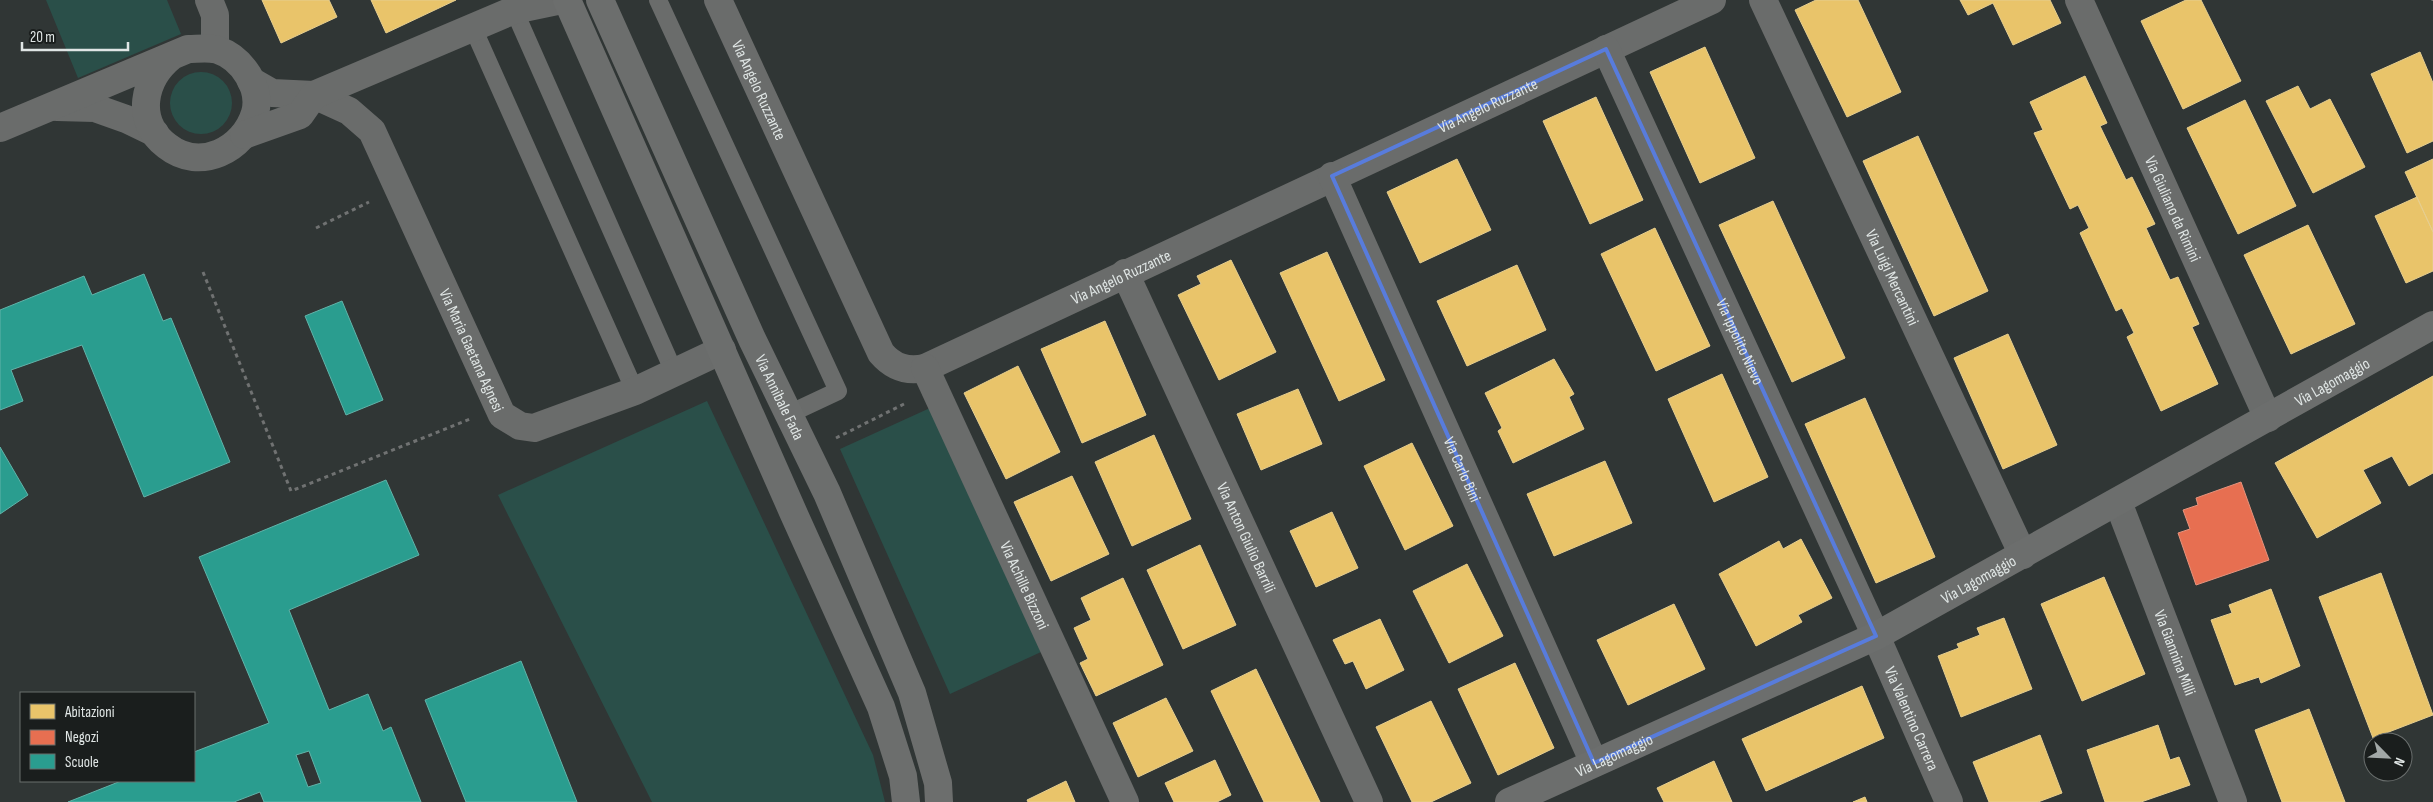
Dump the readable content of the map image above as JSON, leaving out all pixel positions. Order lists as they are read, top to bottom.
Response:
{
  "streets": {
    "main road": ["Via Lagomaggio", "Via Annibale Fada"],
    "street": [
      "Via Angelo Ruzzante",
      "Via Giuliano da Rimini",
      "Via Luigi Mercantini",
      "Via Ippolito Nievo",
      "Via Maria Gaetana Agnesi",
      "Via Carlo Bini",
      "Via Anton Giulio Barrili",
      "Via Achille Bizzoni",
      "Via Giannina Milli",
      "Via Valentino Carrera"
    ]
  },
  "crossings": [
    ["Via Angelo Ruzzante", "Via Ippolito Nievo"],
    ["Via Angelo Ruzzante", "Via Carlo Bini"],
    ["Via Angelo Ruzzante", "Via Anton Giulio Barrili"],
    ["Via Angelo Ruzzante", "Via Achille Bizzoni"],
    ["Via Giuliano da Rimini", "Via Lagomaggio"],
    ["Via Luigi Mercantini", "Via Lagomaggio"],
    ["Via Ippolito Nievo", "Via Lagomaggio"],
    ["Via Ippolito Nievo", "Via Valentino Carrera"],
    ["Via Maria Gaetana Agnesi", "Via Annibale Fada"],
    ["Via Lagomaggio", "Via Carlo Bini"],
    ["Via Lagomaggio", "Via Giannina Milli"],
    ["Via Lagomaggio", "Via Valentino Carrera"]
  ],
  "legend": ["Abitazioni", "Negozi", "Scuole"],
  "scale_bar": "20 m",
  "north": "bottom right"
}
